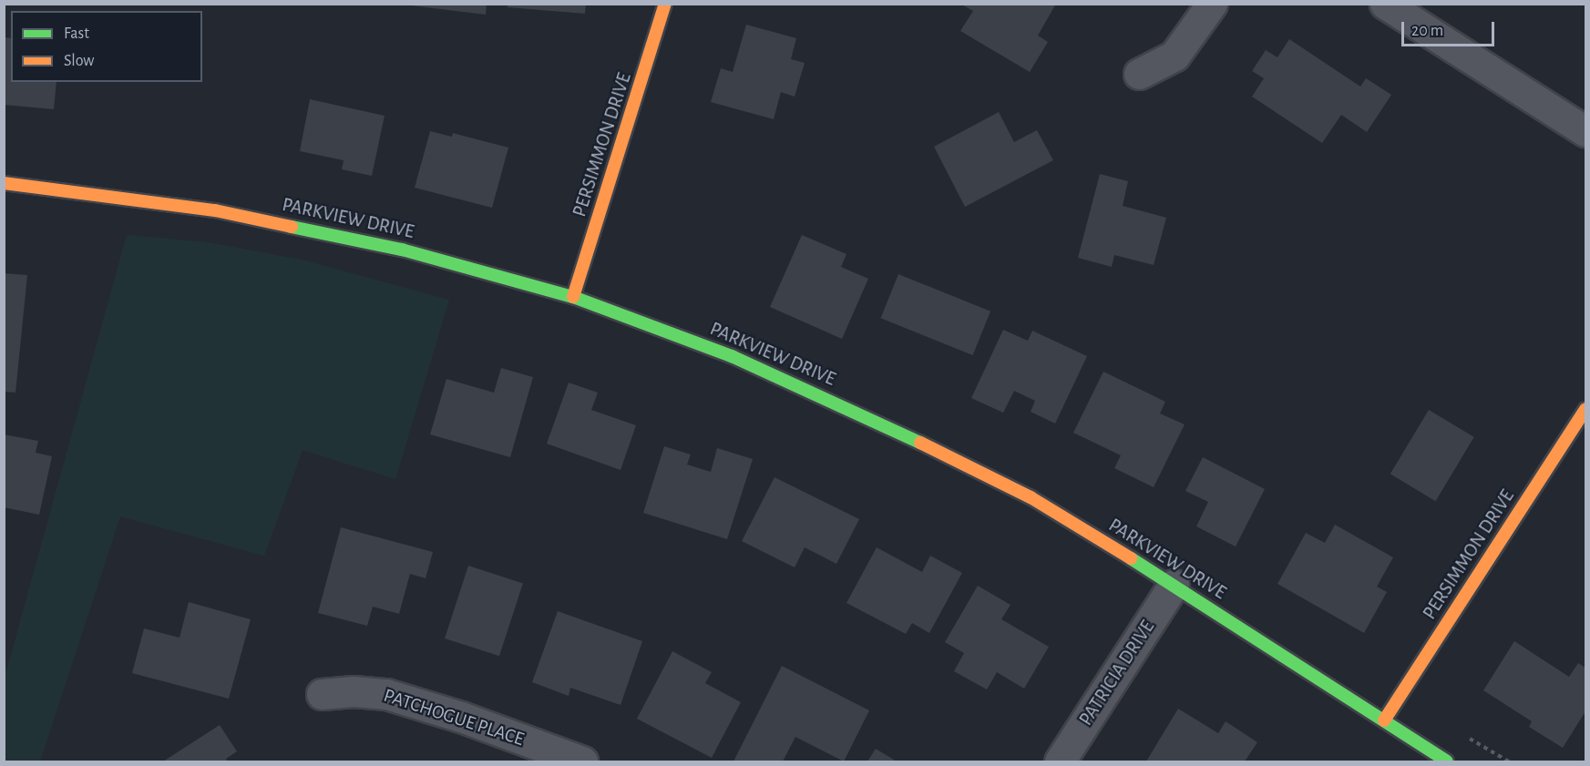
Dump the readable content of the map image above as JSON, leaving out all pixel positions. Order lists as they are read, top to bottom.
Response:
{
  "streets": {
    "street": [
      "PERSIMMON DRIVE",
      "PARKVIEW DRIVE",
      "PATRICIA DRIVE",
      "PATCHOGUE PLACE"
    ]
  },
  "crossings": [
    ["PERSIMMON DRIVE", "PARKVIEW DRIVE"],
    ["PARKVIEW DRIVE", "PATRICIA DRIVE"]
  ],
  "legend": ["Fast", "Slow"],
  "scale_bar": "20 m"
}
